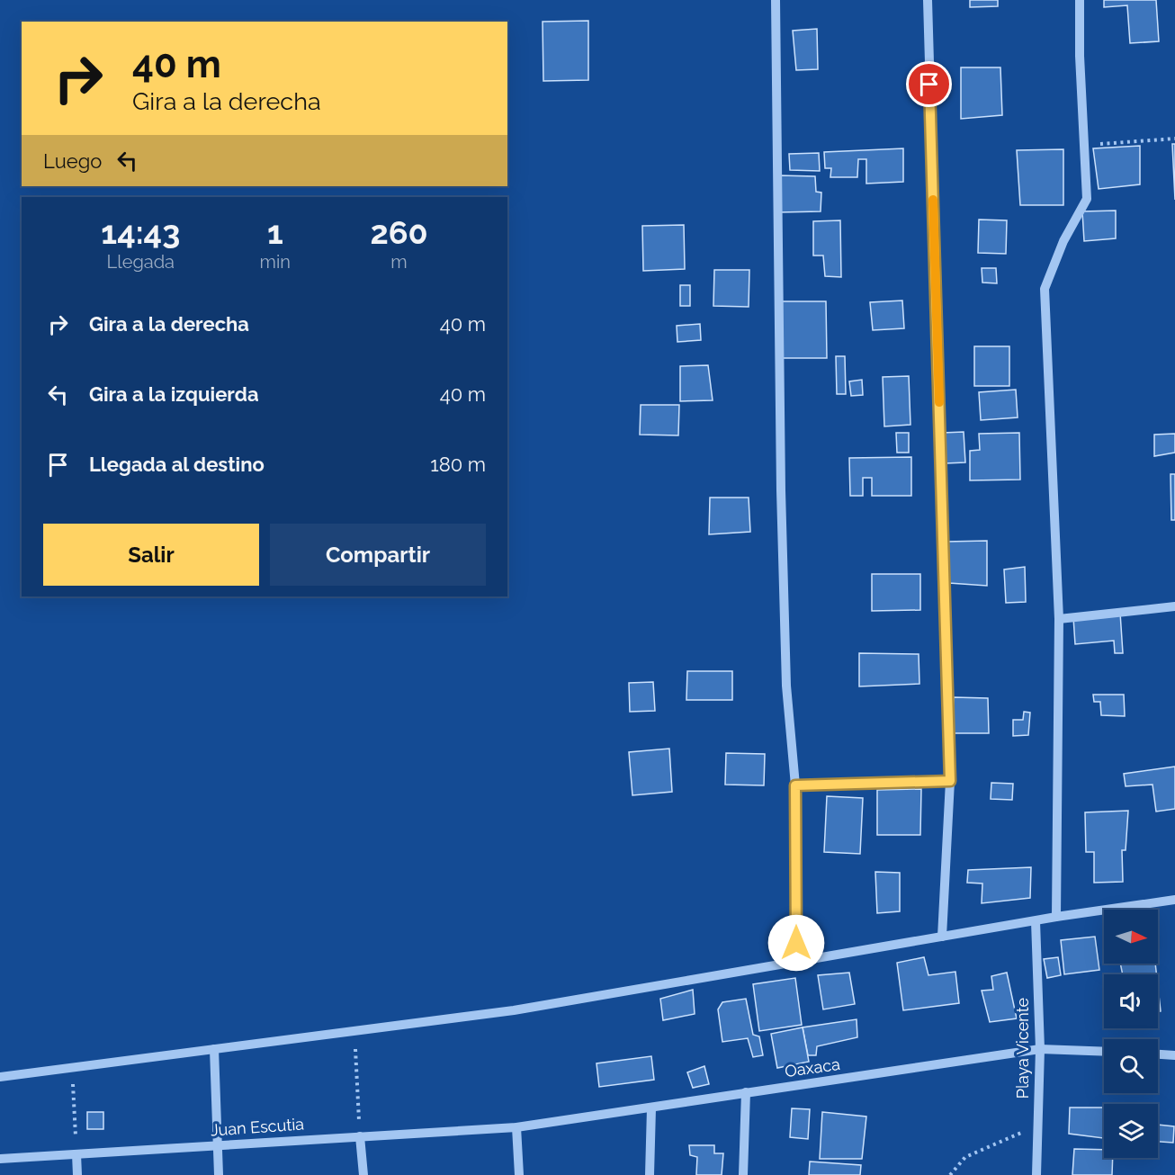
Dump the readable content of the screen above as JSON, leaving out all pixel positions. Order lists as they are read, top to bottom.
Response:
{
  "streets": {
    "street": ["Playa Vicente", "Oaxaca", "Juan Escutia"]
  },
  "crossings": [
    ["Playa Vicente", "Oaxaca"],
    ["Oaxaca", "Juan Escutia"]
  ],
  "north": "right",
  "page": {
    "turn": ["40 m", "Gira a la derecha"],
    "then": "Luego",
    "eta": [
      "14:43",
      "Llegada",
      "1",
      "min",
      "260",
      "m"
    ],
    "list": [
      {
        "name": "Gira a la derecha",
        "value": "40 m"
      },
      {
        "name": "Gira a la izquierda",
        "value": "40 m"
      },
      {
        "name": "Llegada al destino",
        "value": "180 m"
      }
    ],
    "buttons": ["Salir", "Compartir"]
  }
}
